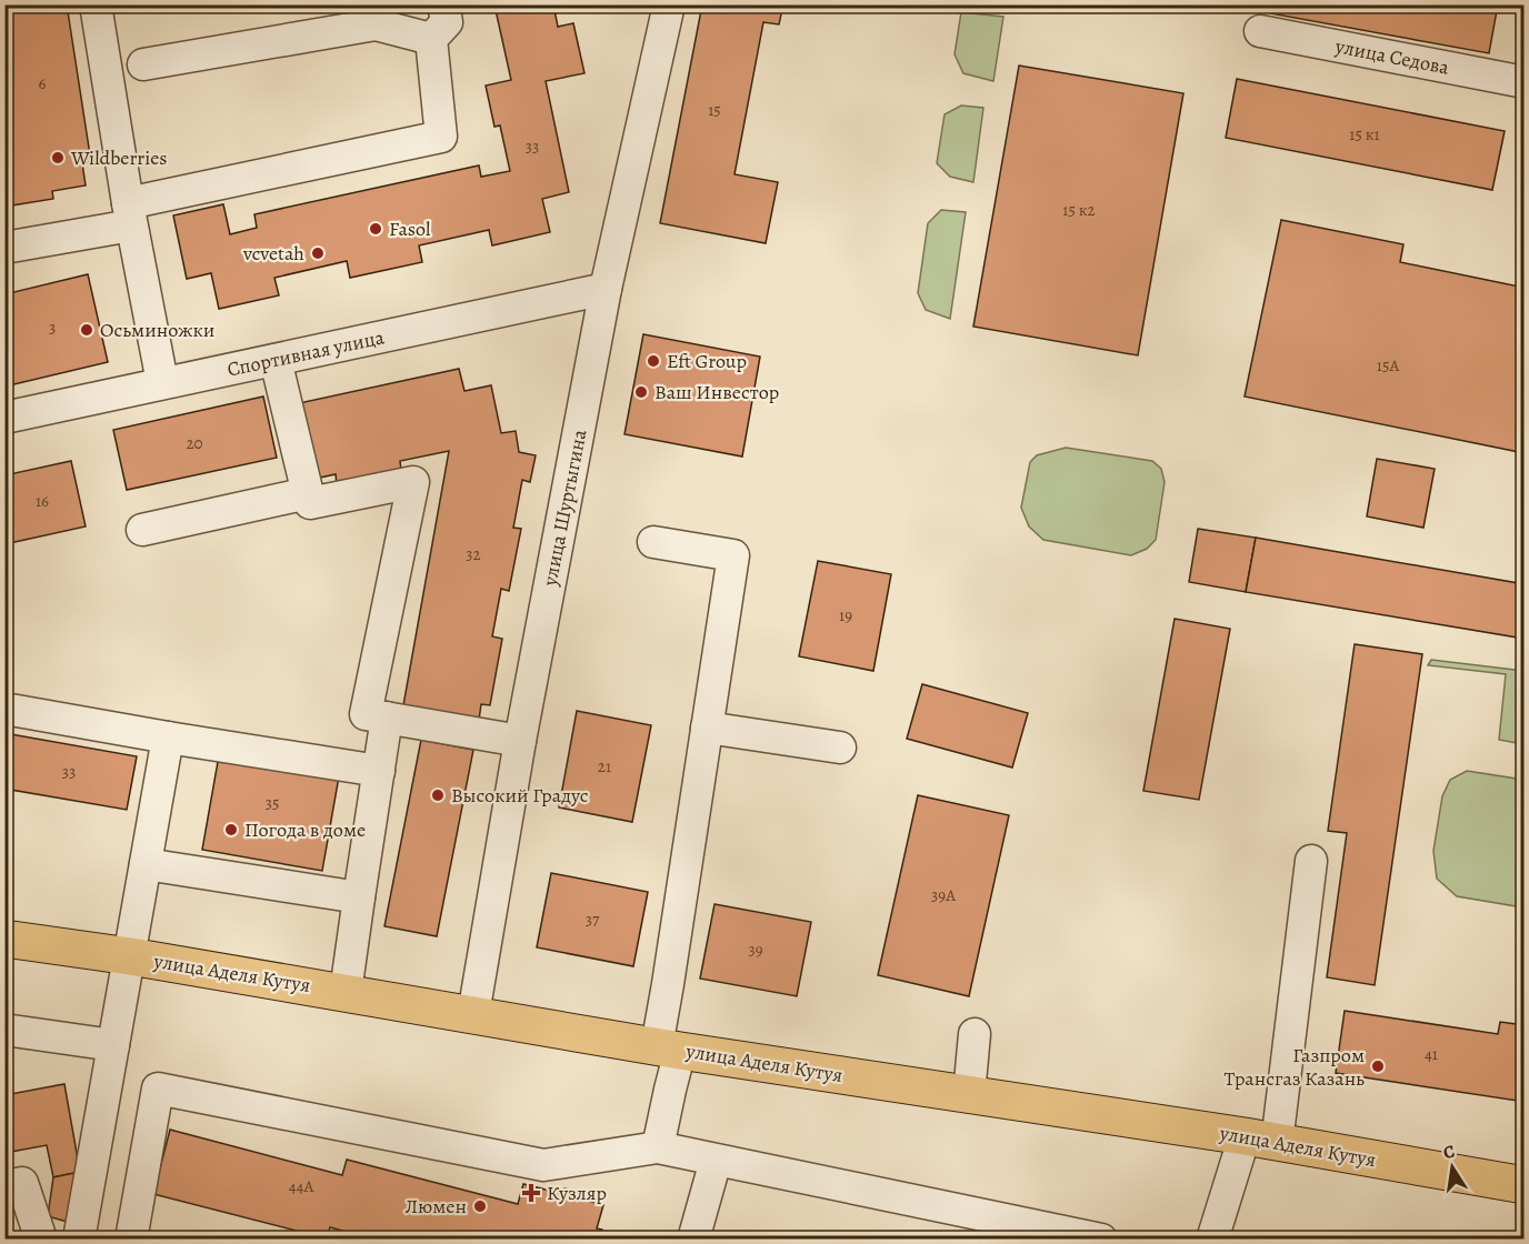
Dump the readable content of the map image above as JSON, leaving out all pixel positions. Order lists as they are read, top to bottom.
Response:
{
  "streets": {
    "main road": ["улица Аделя Кутуя"],
    "street": ["улица Седова", "Спортивная улица", "улица Шуртыгина"]
  },
  "crossings": [
    ["Спортивная улица", "улица Шуртыгина"],
    ["улица Шуртыгина", "улица Аделя Кутуя"]
  ],
  "places": {
    "other": [
      "Wildberries",
      "Fasol",
      "vcvetah",
      "Осьминожки",
      "Eft Group",
      "Ваш Инвестор",
      "Высокий Градус",
      "Погода в доме",
      "Газпром Трансгаз Казань",
      "Люмен"
    ],
    "health": ["Кузляр"]
  },
  "house_numbers": [
    "6",
    "15",
    "15 к1",
    "33",
    "15 к2",
    "3",
    "15А",
    "20",
    "16",
    "32",
    "19",
    "21",
    "33",
    "35",
    "39А",
    "37",
    "39",
    "41",
    "44А"
  ],
  "north": "top"
}
